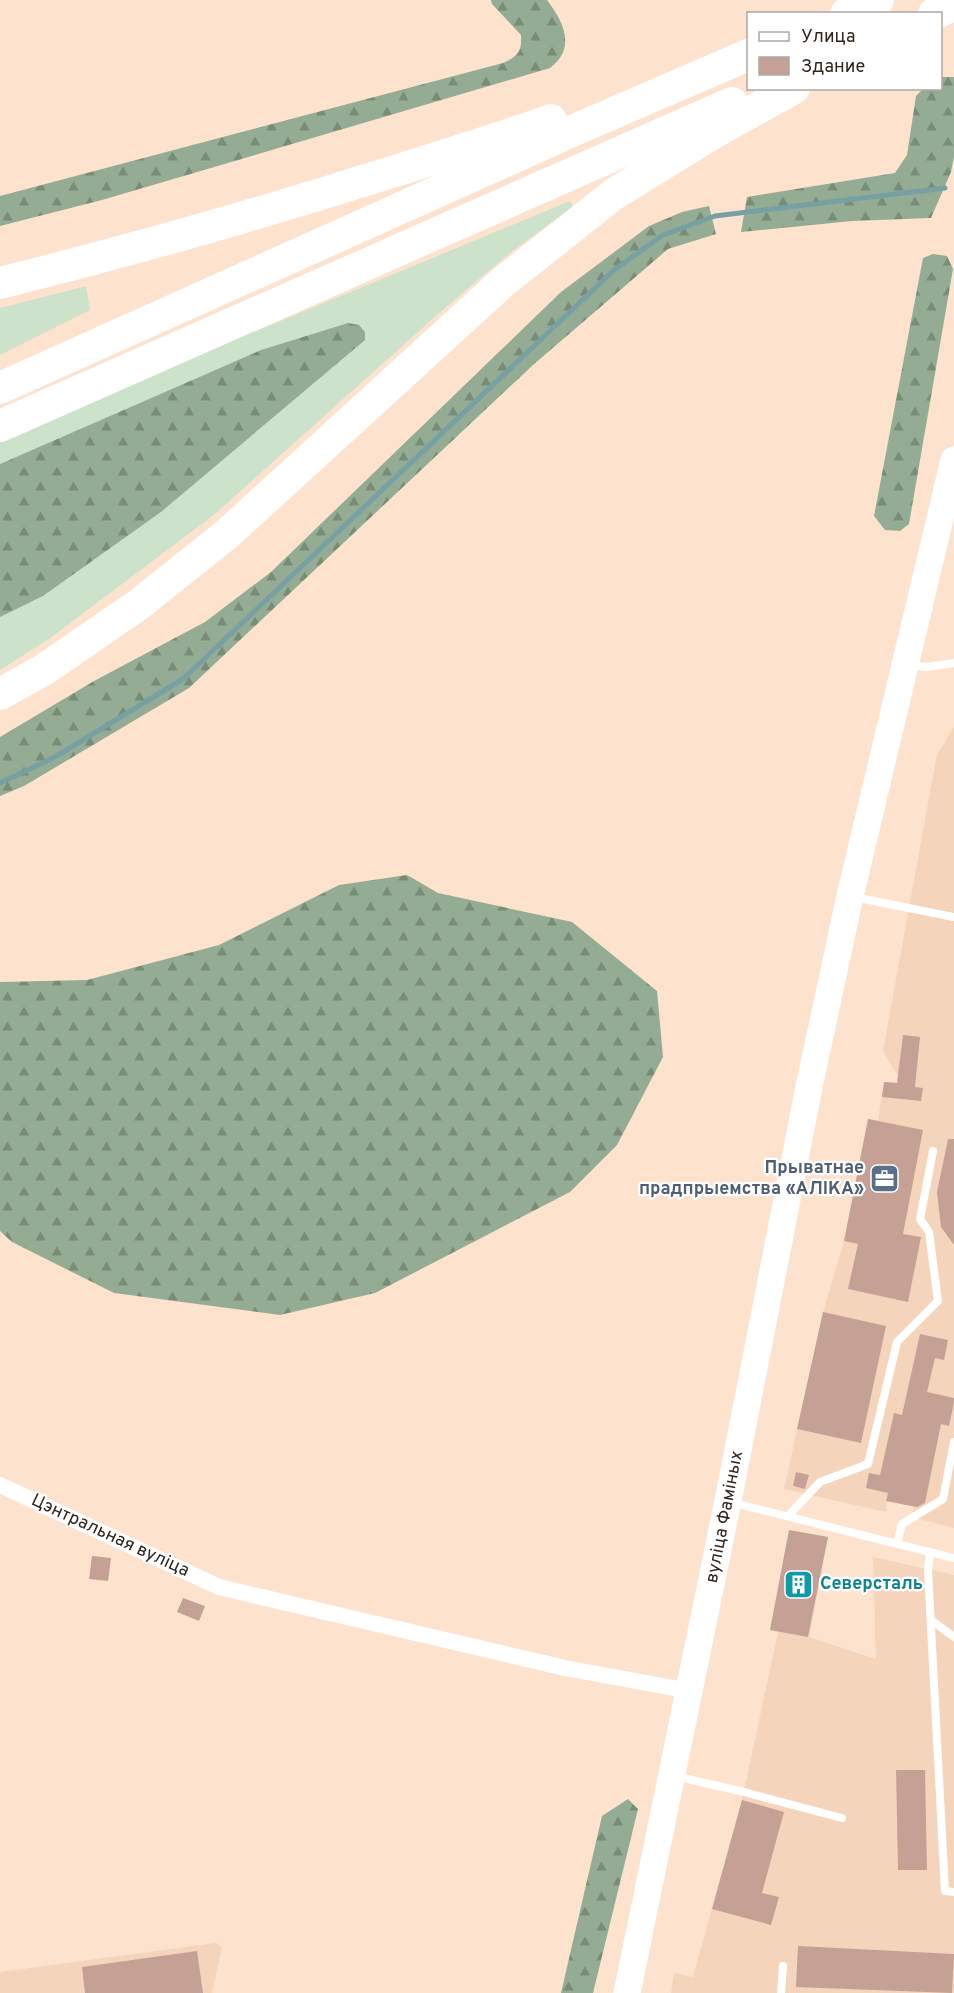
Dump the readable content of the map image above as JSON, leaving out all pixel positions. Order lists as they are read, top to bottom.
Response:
{
  "streets": {
    "main road": ["вуліца Фаміных"],
    "street": ["Цэнтральная вуліца"]
  },
  "crossings": [
    ["вуліца Фаміных", "Цэнтральная вуліца"]
  ],
  "places": {
    "office": ["Прыватнае прадпрыемства «АЛІКА»"],
    "building": ["Северсталь"]
  },
  "legend": ["Улица", "Здание"]
}
